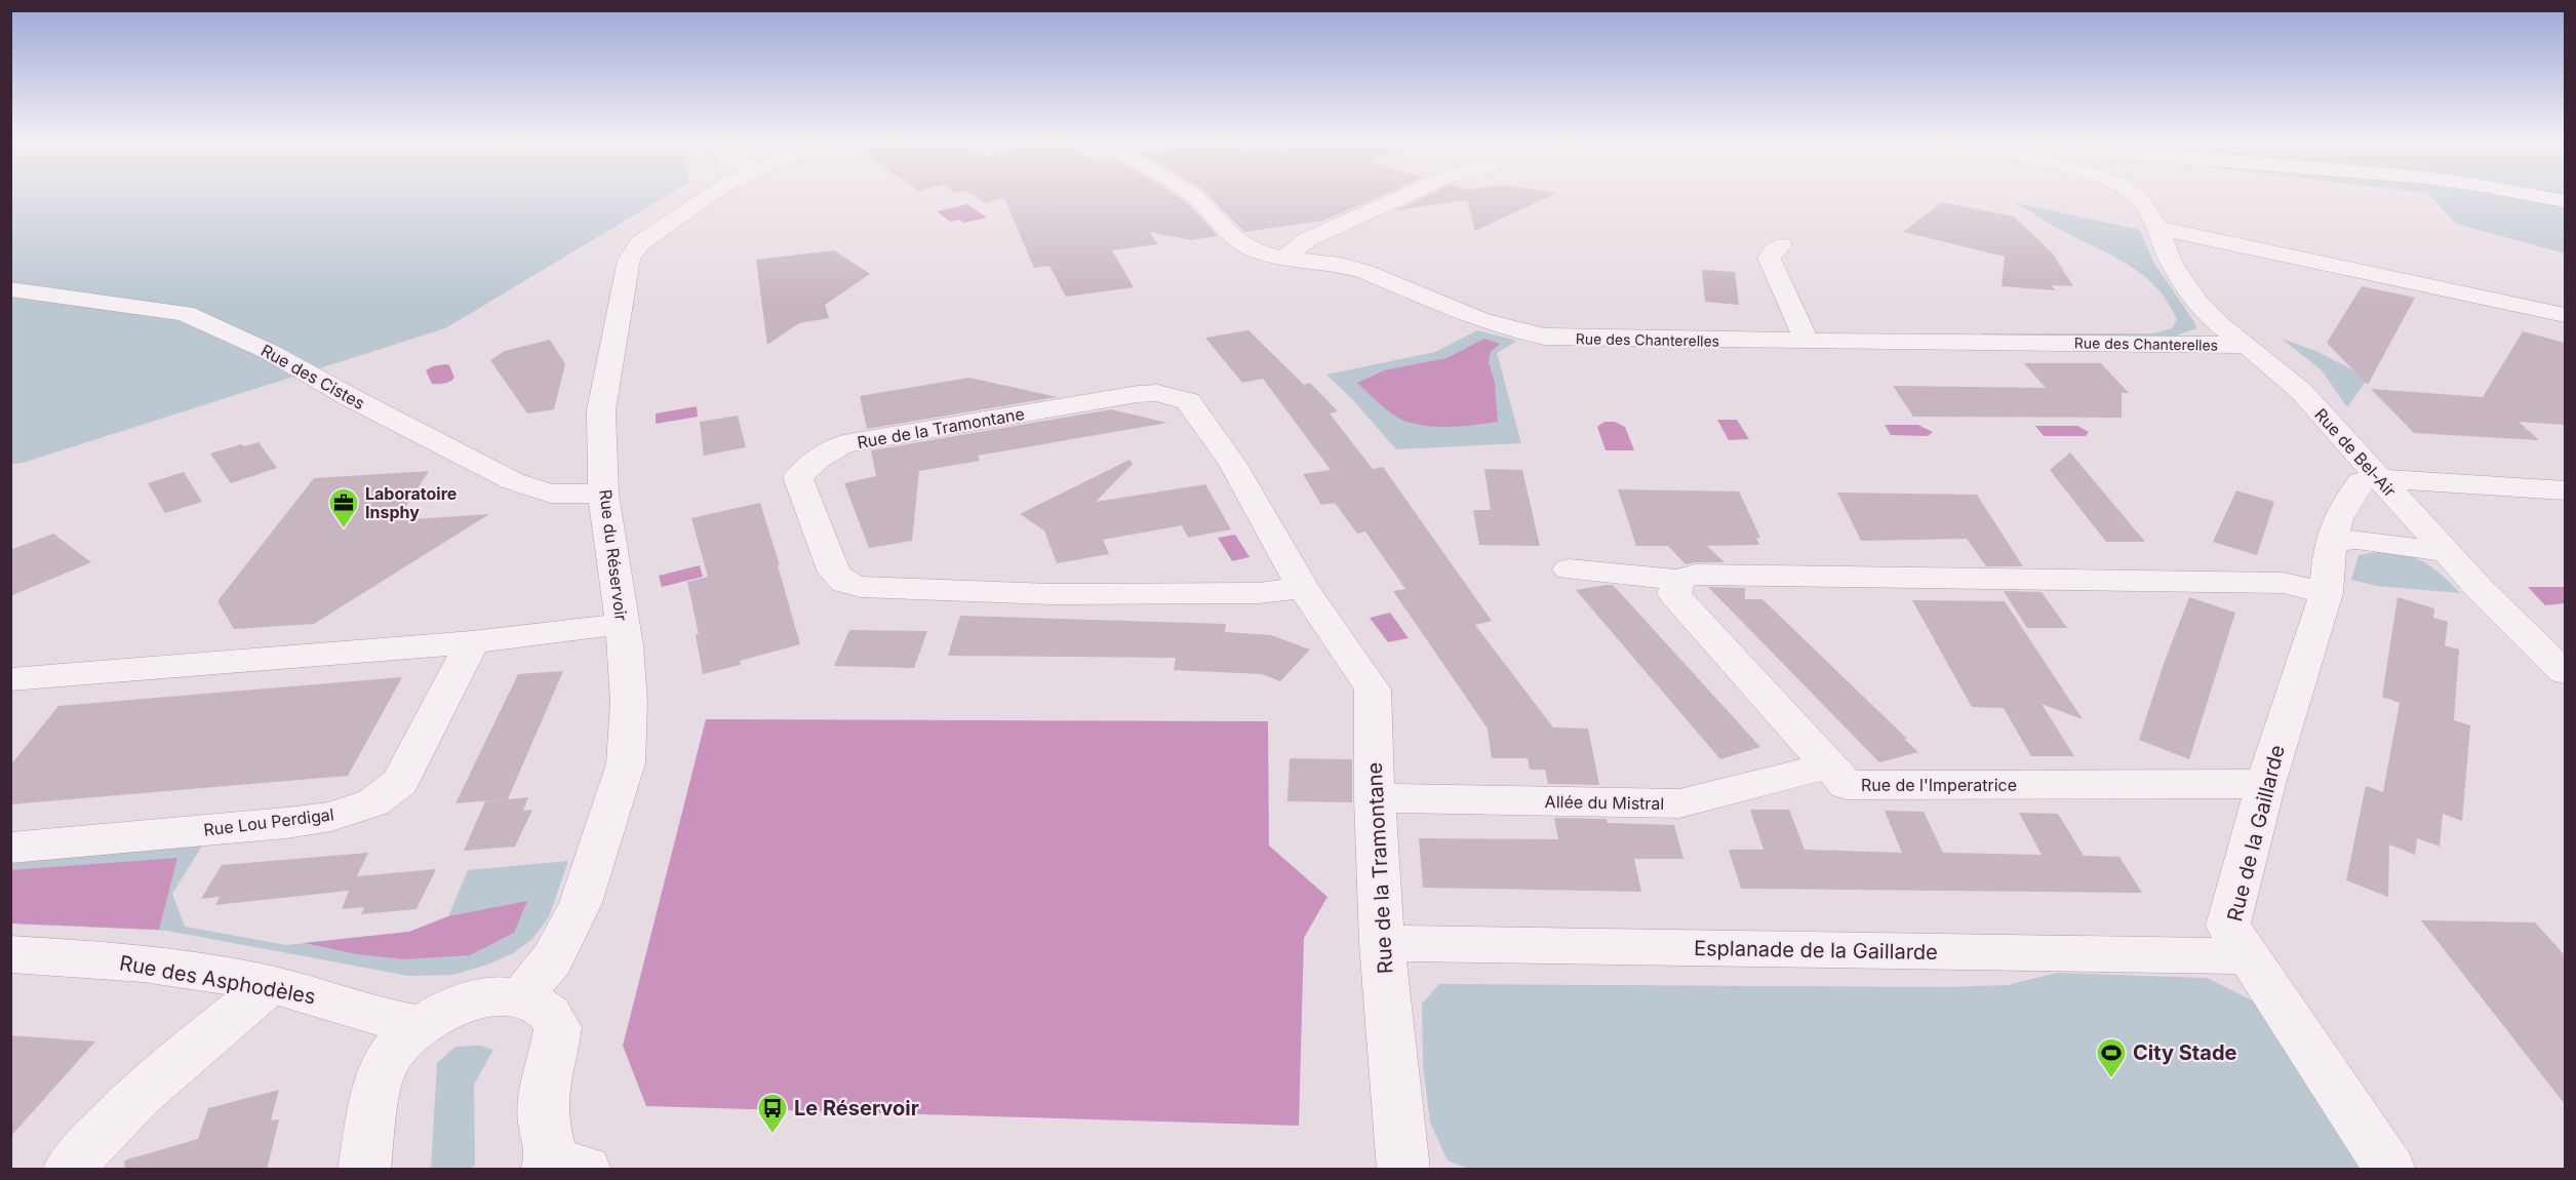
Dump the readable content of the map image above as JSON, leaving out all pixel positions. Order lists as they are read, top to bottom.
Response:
{
  "streets": {
    "street": [
      "Rue des Chanterelles",
      "Rue des Cistes",
      "Rue de la Tramontane",
      "Rue de Bel-Air",
      "Rue du Réservoir",
      "Rue de l'Imperatrice",
      "Allée du Mistral",
      "Rue Lou Perdigal",
      "Rue de la Gaillarde",
      "Esplanade de la Gaillarde",
      "Rue des Asphodèles"
    ]
  },
  "crossings": [
    ["Rue des Chanterelles", "Rue de Bel-Air"],
    ["Rue des Cistes", "Rue du Réservoir"],
    ["Rue de la Tramontane", "Allée du Mistral"],
    ["Rue de la Tramontane", "Esplanade de la Gaillarde"],
    ["Rue de Bel-Air", "Rue de la Gaillarde"],
    ["Rue de l'Imperatrice", "Allée du Mistral"],
    ["Rue de l'Imperatrice", "Rue de la Gaillarde"],
    ["Rue de la Gaillarde", "Esplanade de la Gaillarde"]
  ],
  "places": {
    "office": ["Laboratoire Insphy"],
    "sports": ["City Stade"],
    "bus stop": ["Le Réservoir"]
  }
}
